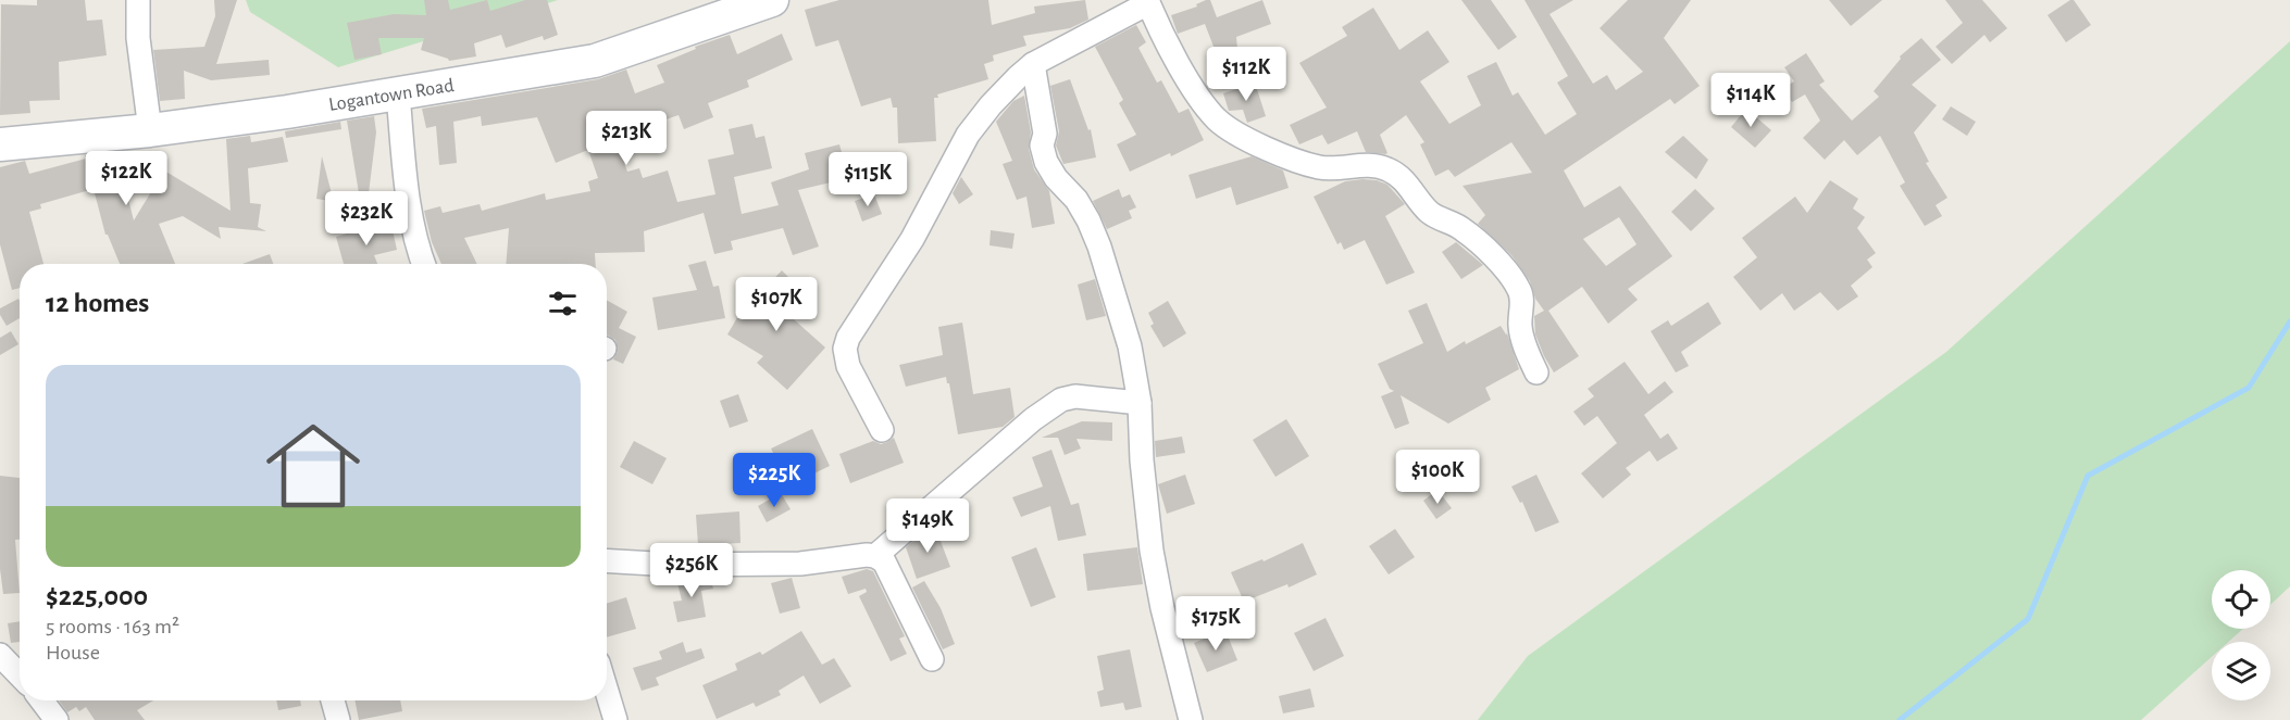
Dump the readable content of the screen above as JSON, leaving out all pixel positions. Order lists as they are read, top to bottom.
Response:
{
  "streets": {
    "street": ["Logantown Road"]
  },
  "page": {
    "price": [
      "$112K",
      "$114K",
      "$213K",
      "$122K",
      "$115K",
      "$232K",
      "$107K",
      "$100K",
      "$225K",
      "$149K",
      "$256K",
      "$175K"
    ],
    "heading": "12 homes",
    "list": [
      {
        "name": "$225,000",
        "note": "5 rooms · 163 m² · House"
      }
    ]
  }
}
